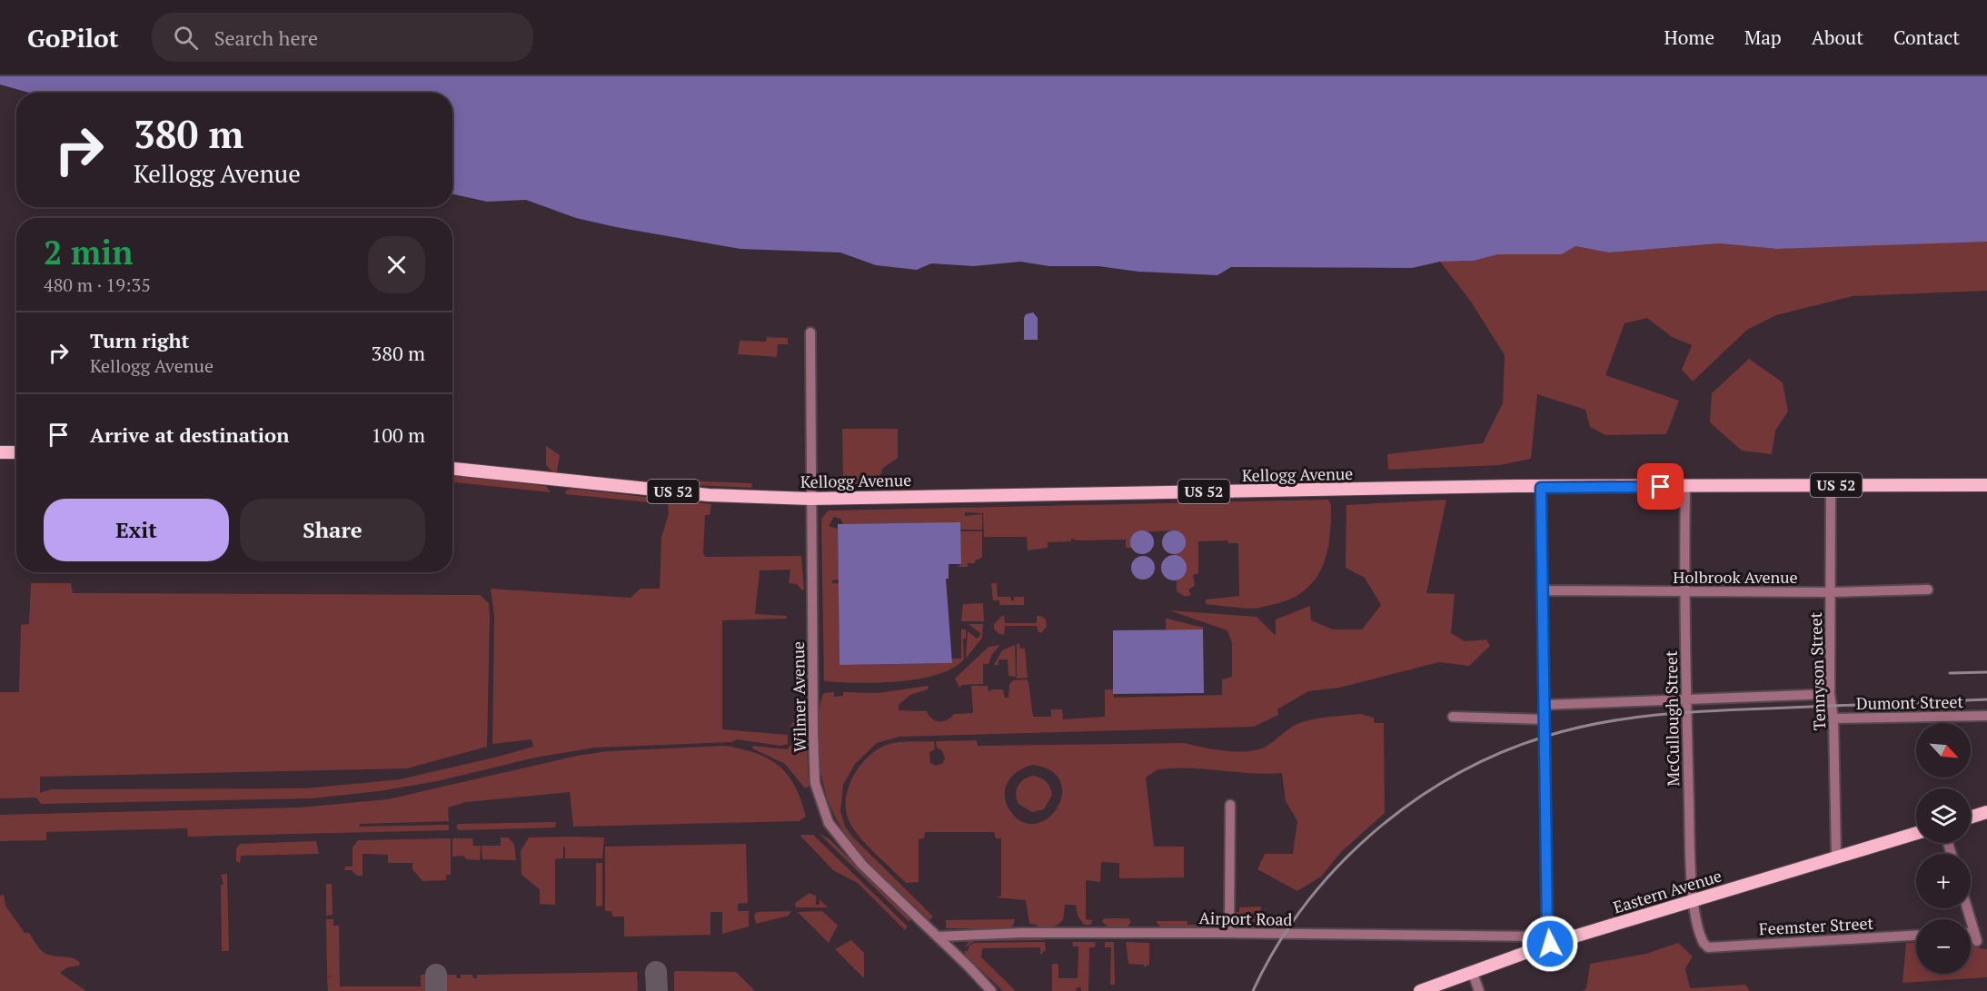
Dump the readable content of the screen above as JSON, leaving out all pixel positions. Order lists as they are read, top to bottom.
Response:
{
  "streets": {
    "main road": ["Kellogg Avenue", "US 52", "Eastern Avenue"],
    "street": [
      "Holbrook Avenue",
      "Tennyson Street",
      "Wilmer Avenue",
      "Dumont Street",
      "McCullough Street",
      "Airport Road",
      "Feemster Street"
    ]
  },
  "crossings": [
    ["Kellogg Avenue", "Tennyson Street"],
    ["Kellogg Avenue", "Wilmer Avenue"],
    ["Kellogg Avenue", "McCullough Street"],
    ["Holbrook Avenue", "Tennyson Street"],
    ["Holbrook Avenue", "McCullough Street"],
    ["Tennyson Street", "Dumont Street"],
    ["Tennyson Street", "Eastern Avenue"],
    ["Wilmer Avenue", "Airport Road"],
    ["McCullough Street", "Eastern Avenue"],
    ["McCullough Street", "Feemster Street"],
    ["Eastern Avenue", "Airport Road"]
  ],
  "north": "bottom right",
  "page": {
    "header": "GoPilot",
    "search": "Search here",
    "nav": [
      "Home",
      "Map",
      "About",
      "Contact"
    ],
    "turn": ["380 m", "Kellogg Avenue"],
    "heading": ["2 min", "480 m · 19:35"],
    "list": [
      {
        "name": "Turn right",
        "note": "Kellogg Avenue",
        "value": "380 m"
      },
      {
        "name": "Arrive at destination",
        "value": "100 m"
      }
    ],
    "buttons": ["Exit", "Share"],
    "map_buttons": ["+", "−"]
  }
}
